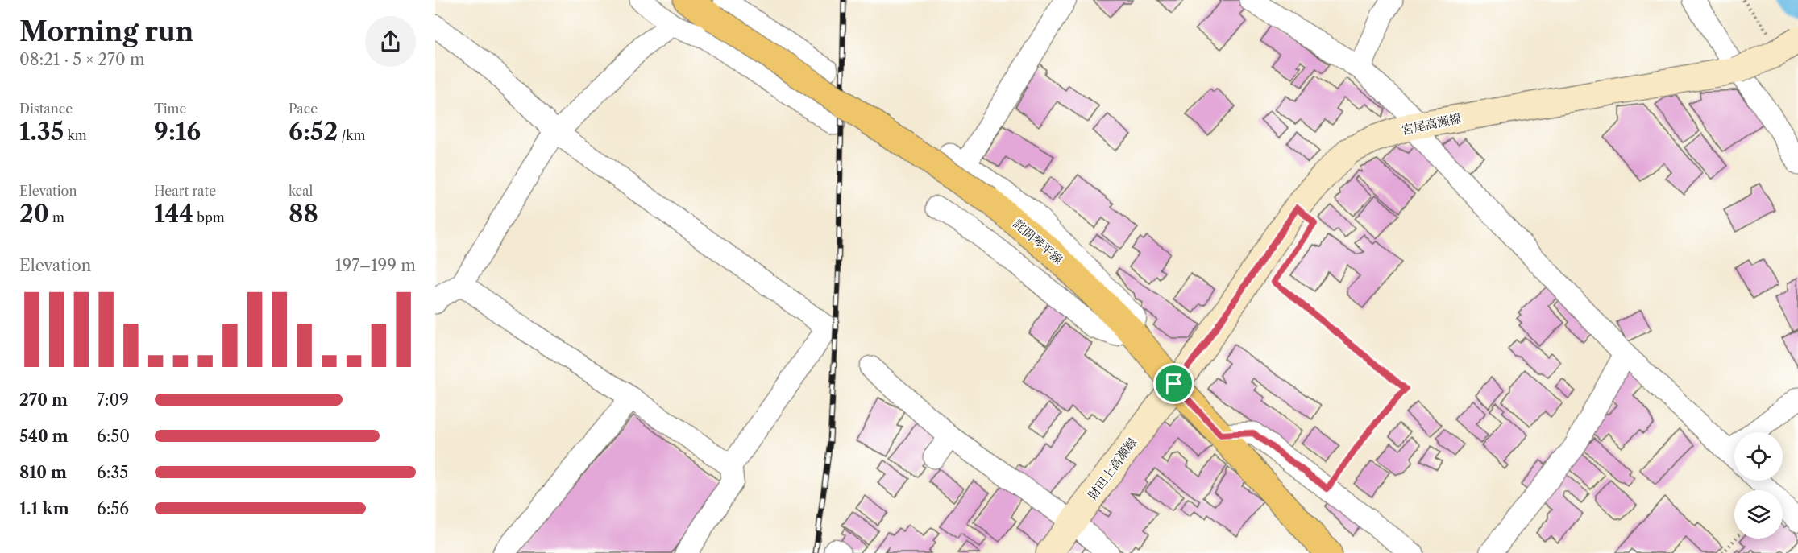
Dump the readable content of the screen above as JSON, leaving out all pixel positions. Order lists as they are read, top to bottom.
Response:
{
  "streets": {
    "main road": ["宮尾高瀬線", "詫間琴平線", "財田上高瀬線"]
  },
  "crossings": [
    ["宮尾高瀬線", "詫間琴平線"],
    ["宮尾高瀬線", "財田上高瀬線"],
    ["詫間琴平線", "財田上高瀬線"]
  ],
  "page": {
    "heading": ["Morning run", "08:21 · 5 × 270 m"],
    "stats": [
      ["Distance", "1.35 km"],
      ["Time", "9:16"],
      ["Pace", "6:52 /km"],
      ["Elevation", "20 m"],
      ["Heart rate", "144 bpm"],
      ["kcal", "88"]
    ],
    "chart": ["Elevation", "197–199 m"],
    "list": [
      {
        "name": "270 m",
        "note": "7:09"
      },
      {
        "name": "540 m",
        "note": "6:50"
      },
      {
        "name": "810 m",
        "note": "6:35"
      },
      {
        "name": "1.1 km",
        "note": "6:56"
      }
    ]
  }
}
